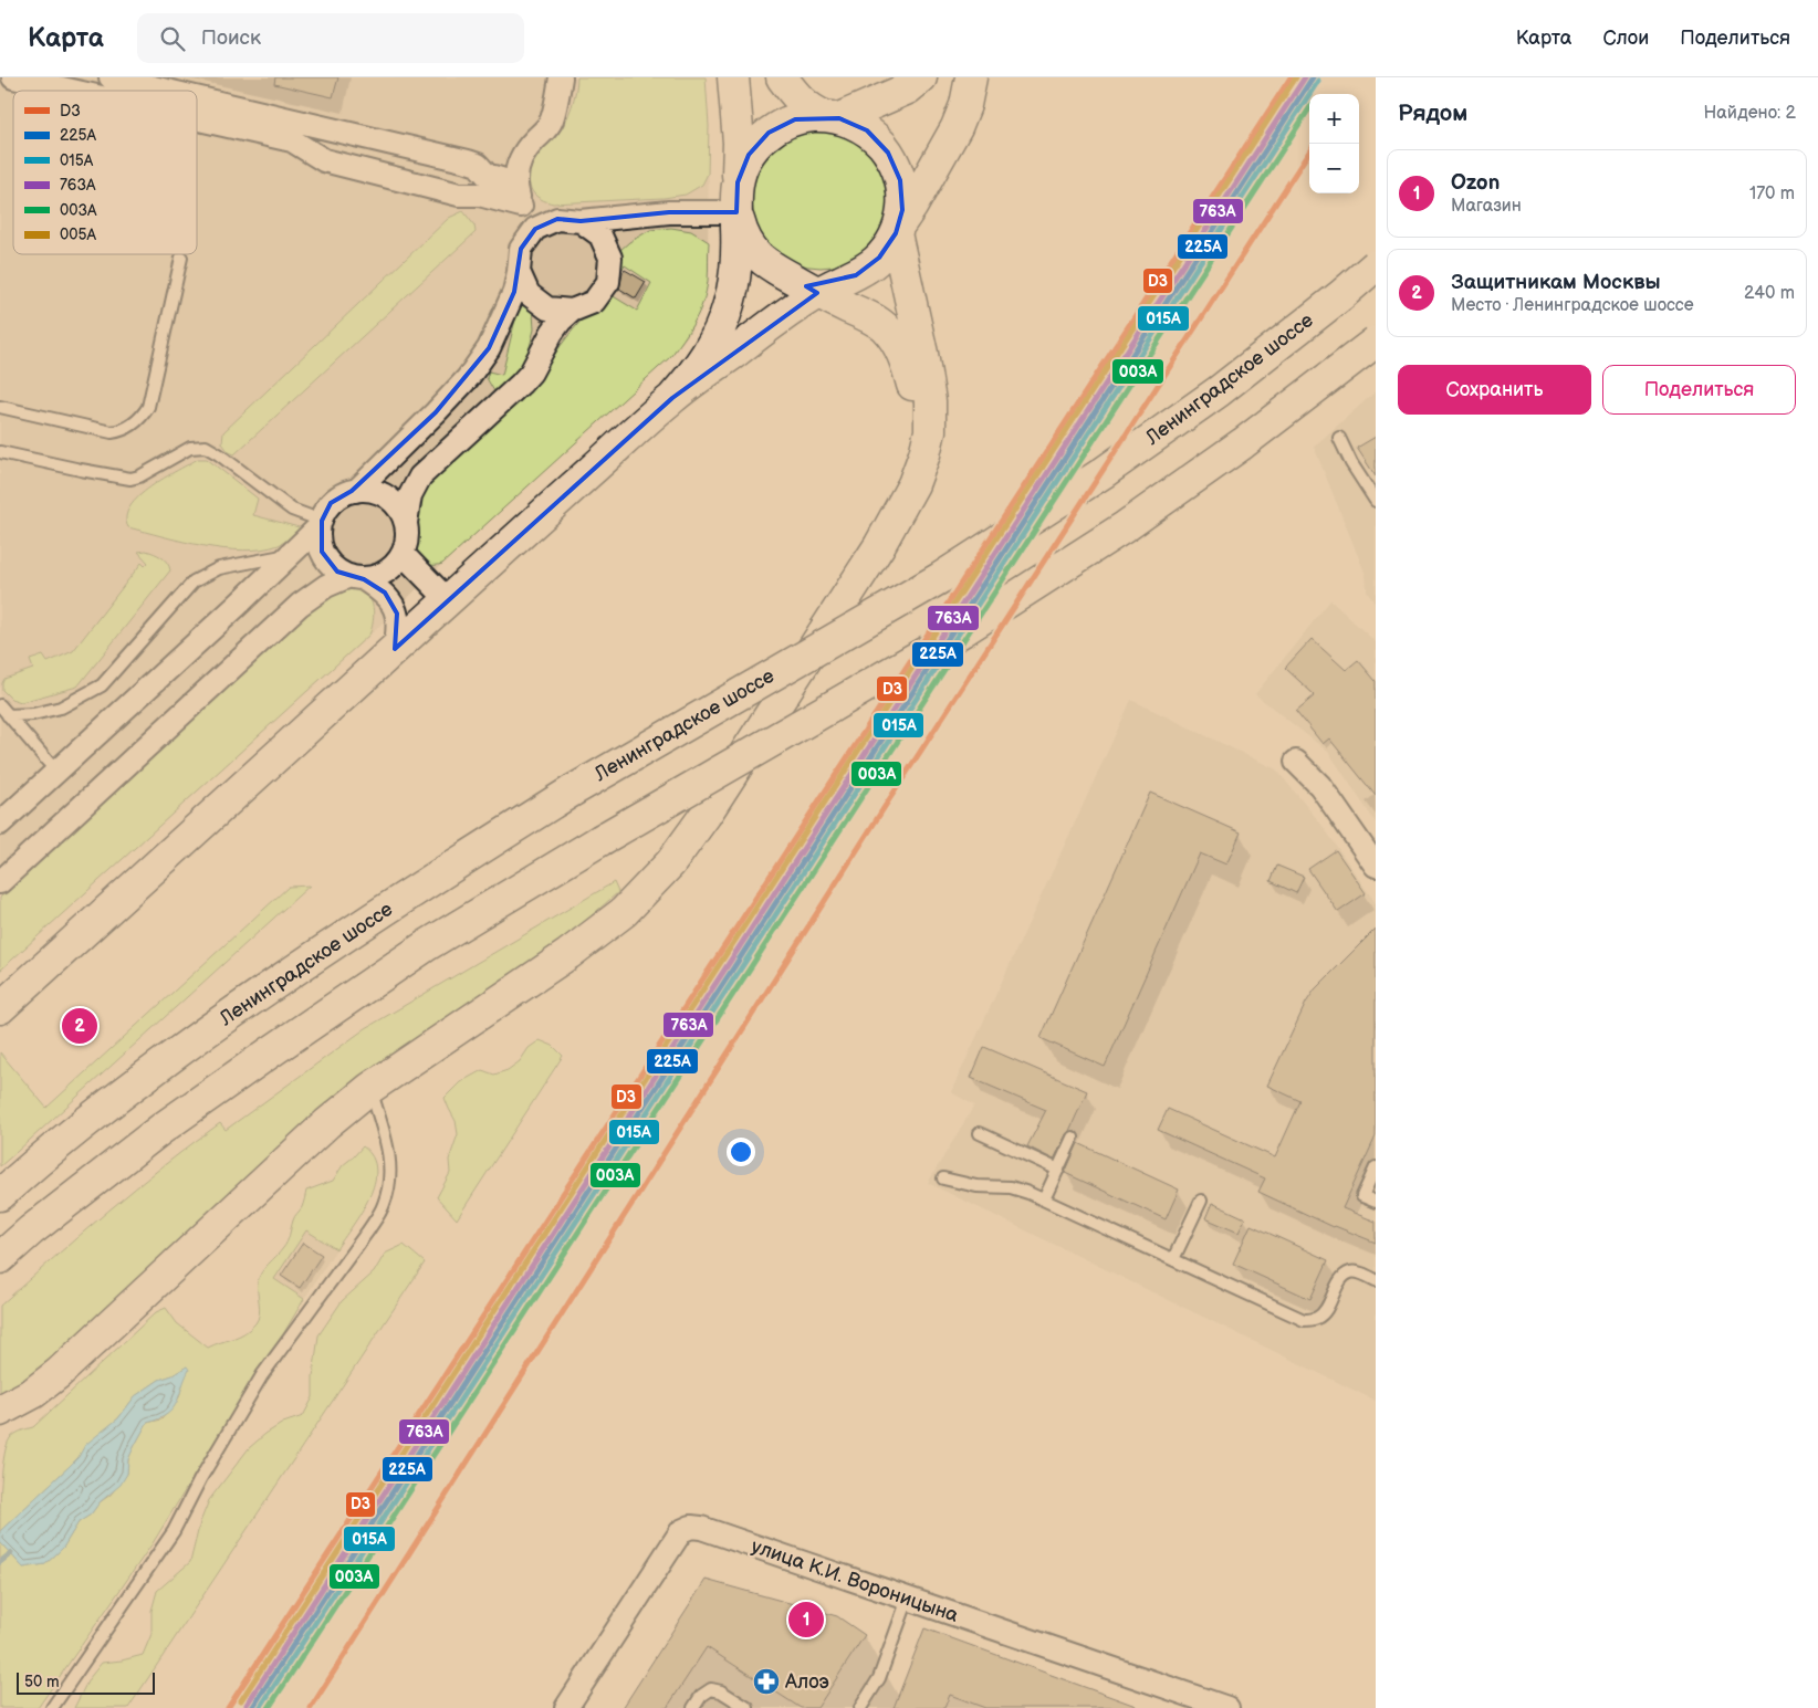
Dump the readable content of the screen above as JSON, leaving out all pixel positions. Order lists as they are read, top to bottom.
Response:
{
  "streets": {
    "main road": ["Ленинградское шоссе"],
    "street": ["улица К.И. Вороницына"]
  },
  "places": {
    "pharmacy": ["Алоэ"]
  },
  "lines": [
    "transit line D3",
    "transit line 225А",
    "transit line 763А",
    "transit line 005А",
    "transit line 015А",
    "transit line 003А"
  ],
  "legend": [
    "D3",
    "225А",
    "015А",
    "763А",
    "003А",
    "005А"
  ],
  "scale_bar": "50 m",
  "page": {
    "header": "Карта",
    "search": "Поиск",
    "nav": ["Карта", "Слои", "Поделиться"],
    "heading": ["Рядом", "Найдено: 2"],
    "map_buttons": ["+", "−"],
    "list": [
      {
        "mark": "1",
        "name": "Ozon",
        "note": "Магазин",
        "value": "170 m"
      },
      {
        "mark": "2",
        "name": "Защитникам Москвы",
        "note": "Место · Ленинградское шоссе",
        "value": "240 m"
      }
    ],
    "buttons": ["Сохранить", "Поделиться"],
    "pins": ["2", "1"],
    "scale": "50 m"
  }
}
